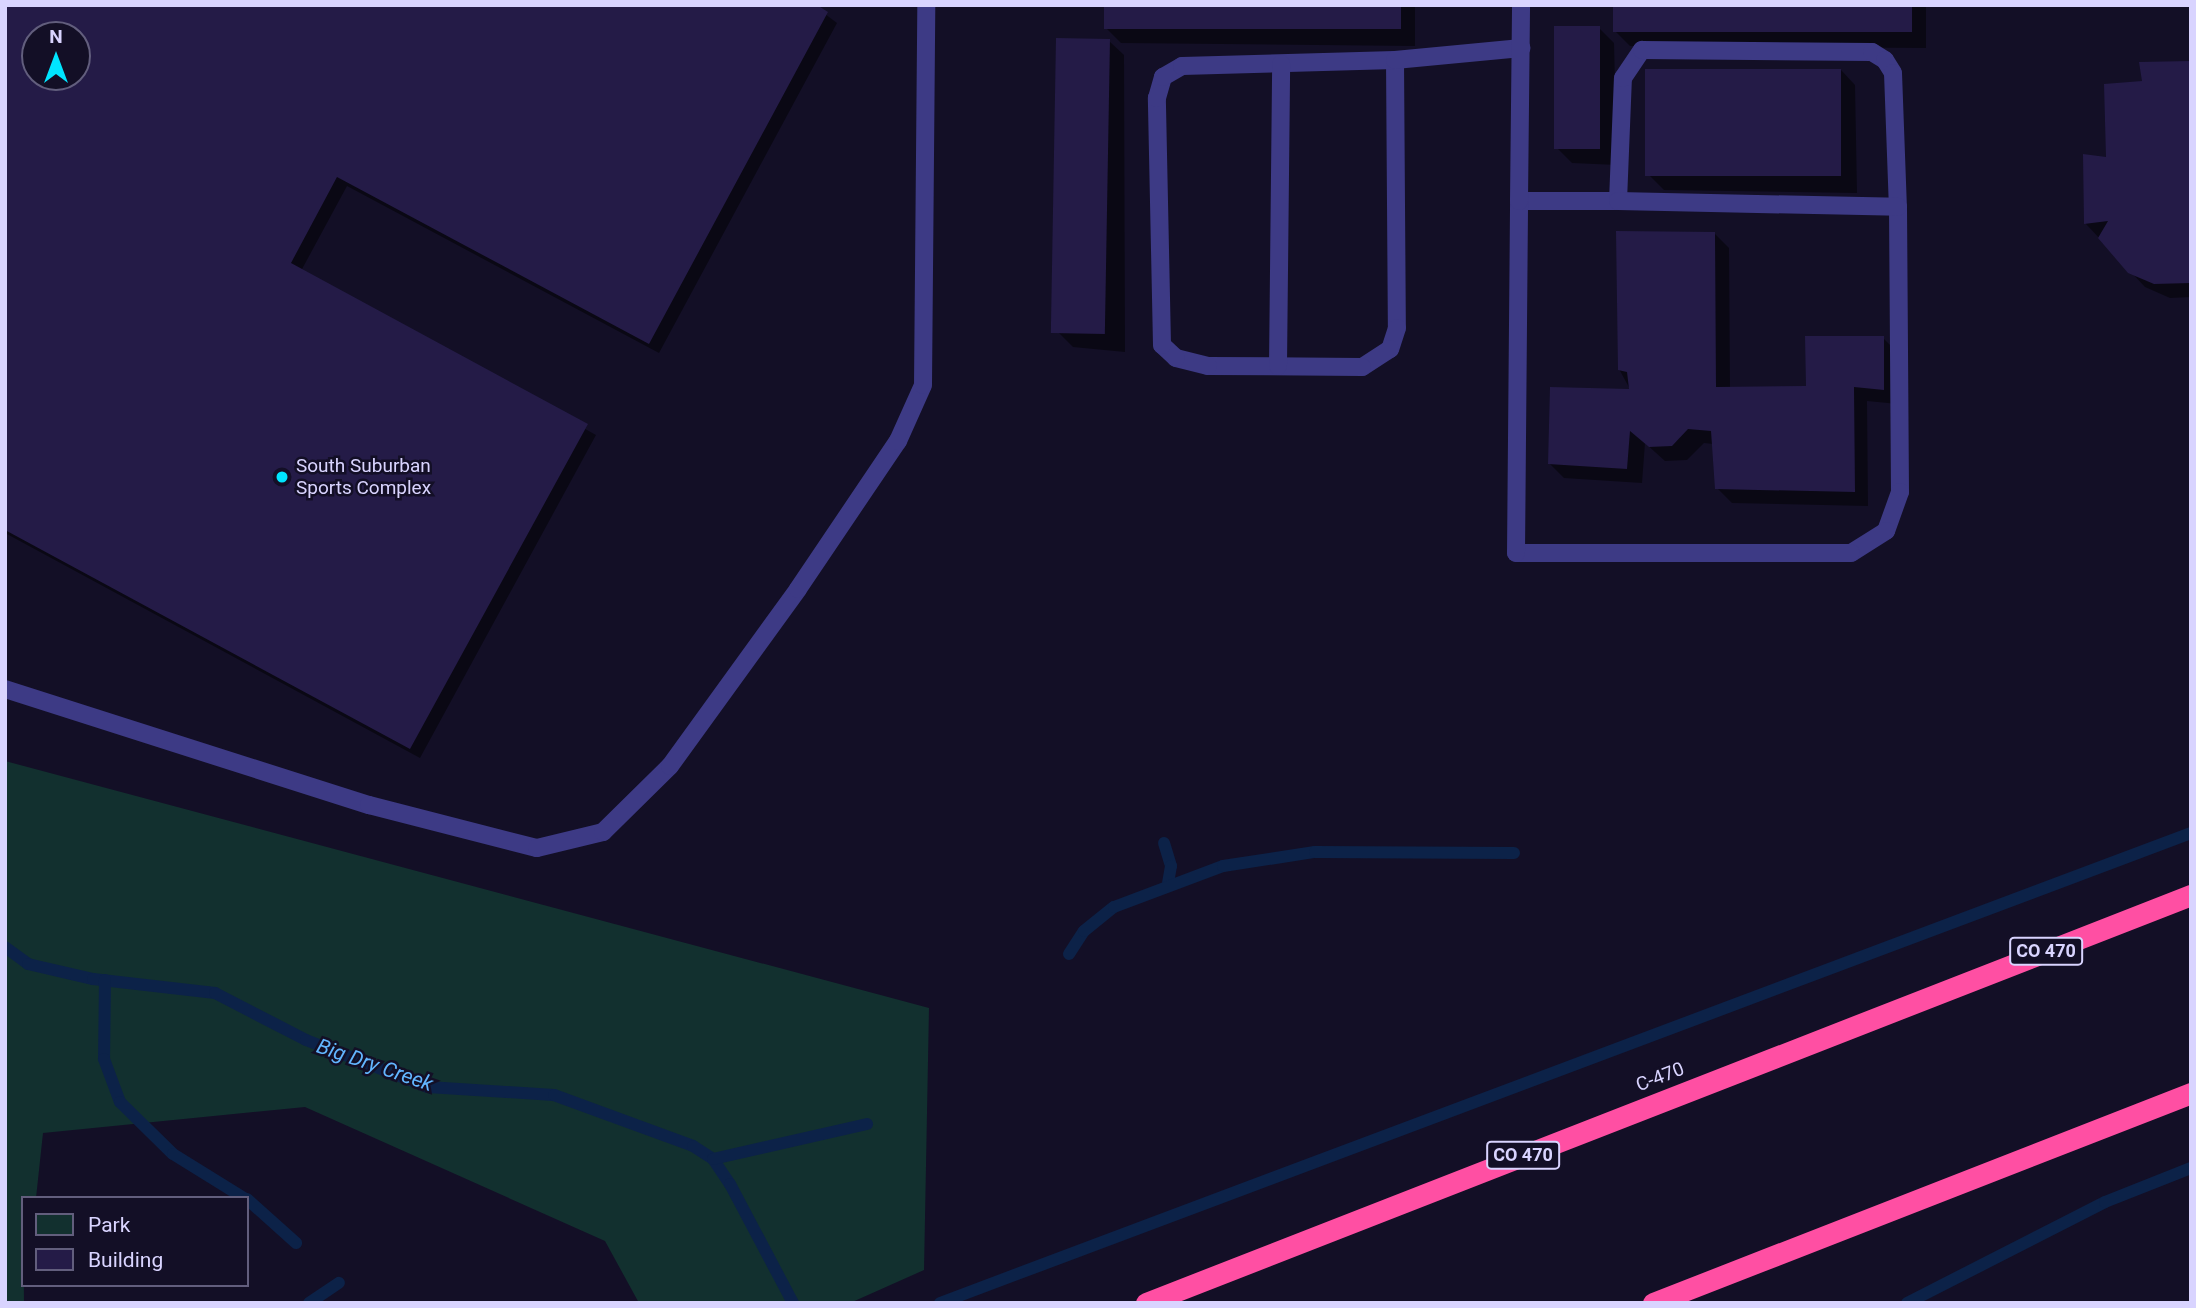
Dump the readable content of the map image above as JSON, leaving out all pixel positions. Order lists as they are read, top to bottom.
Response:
{
  "streets": {
    "highway": ["CO 470", "C-470"]
  },
  "water": ["Big Dry Creek"],
  "places": ["South Suburban Sports Complex"],
  "legend": ["Park", "Building"],
  "north": "top"
}
